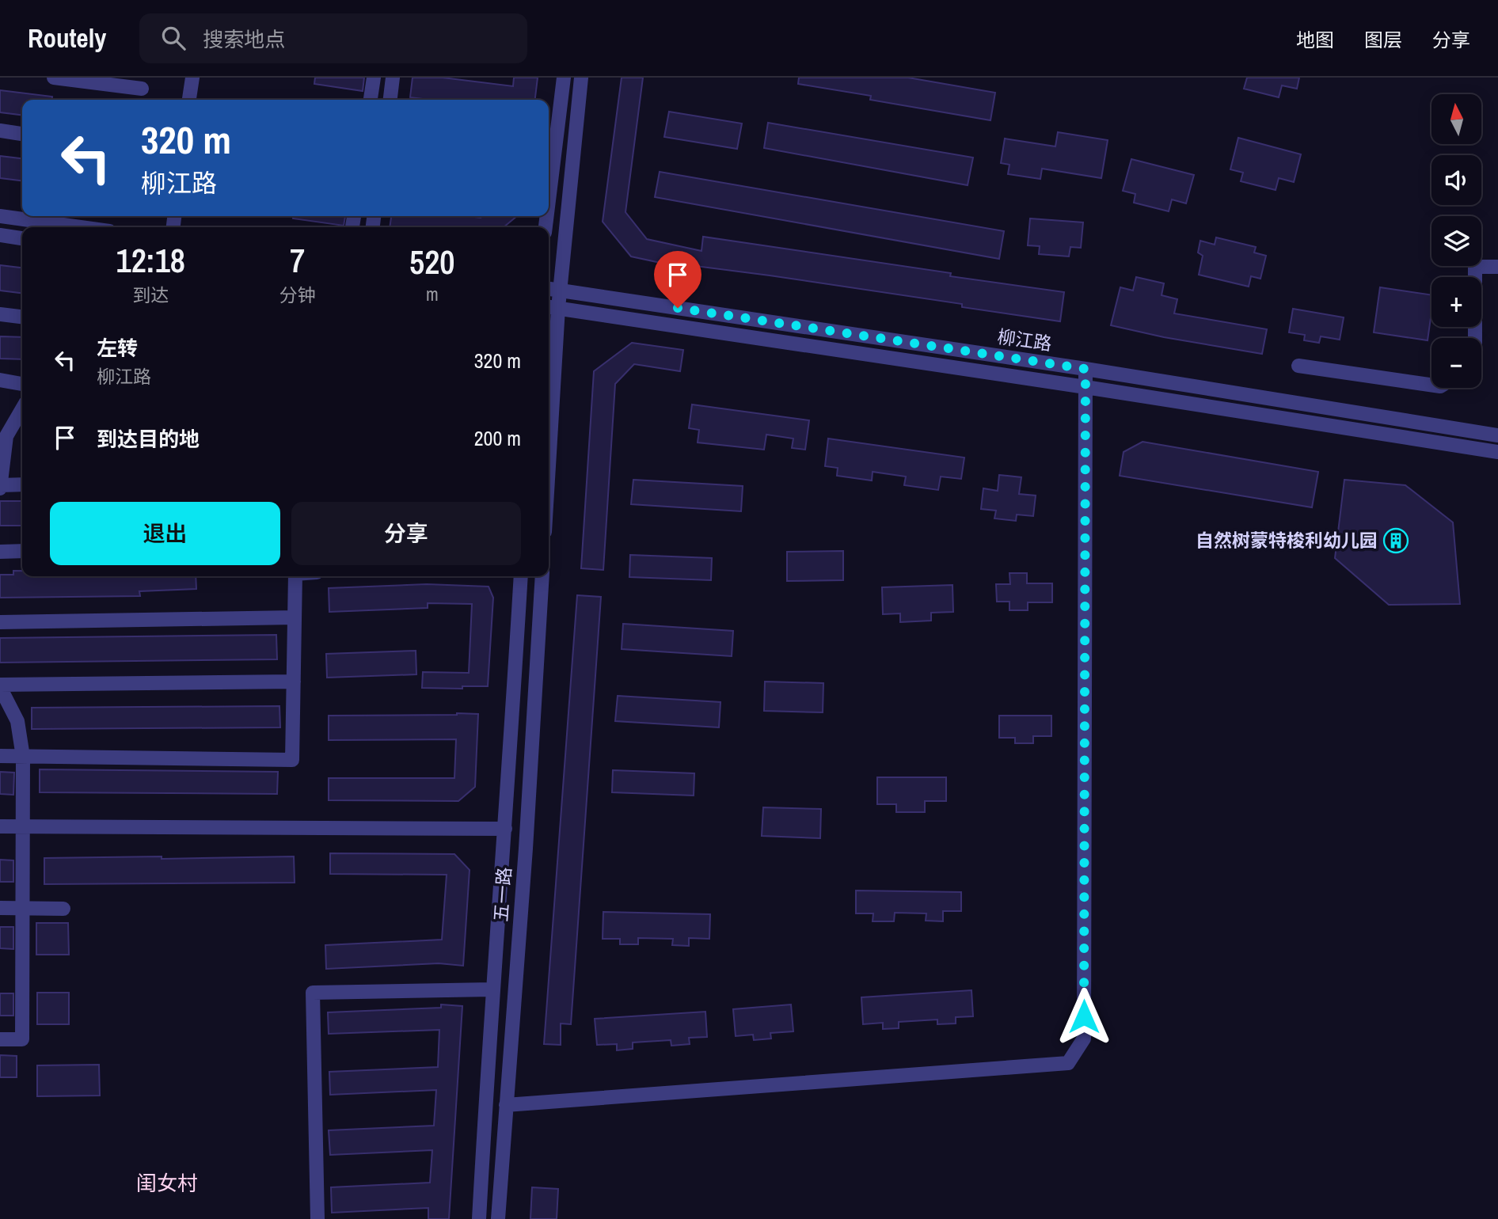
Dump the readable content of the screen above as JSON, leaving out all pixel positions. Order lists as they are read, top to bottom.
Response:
{
  "streets": {
    "street": ["柳江路", "五一路"]
  },
  "districts": ["闺女村"],
  "places": {
    "building": ["自然树蒙特梭利幼儿园"]
  },
  "north": "top",
  "page": {
    "header": "Routely",
    "search": "搜索地点",
    "nav": ["地图", "图层", "分享"],
    "map_buttons": ["+", "−"],
    "turn": ["320 m", "柳江路"],
    "eta": [
      "12:18",
      "到达",
      "7",
      "分钟",
      "520",
      "m"
    ],
    "list": [
      {
        "name": "左转",
        "note": "柳江路",
        "value": "320 m"
      },
      {
        "name": "到达目的地",
        "value": "200 m"
      }
    ],
    "buttons": ["退出", "分享"]
  }
}
